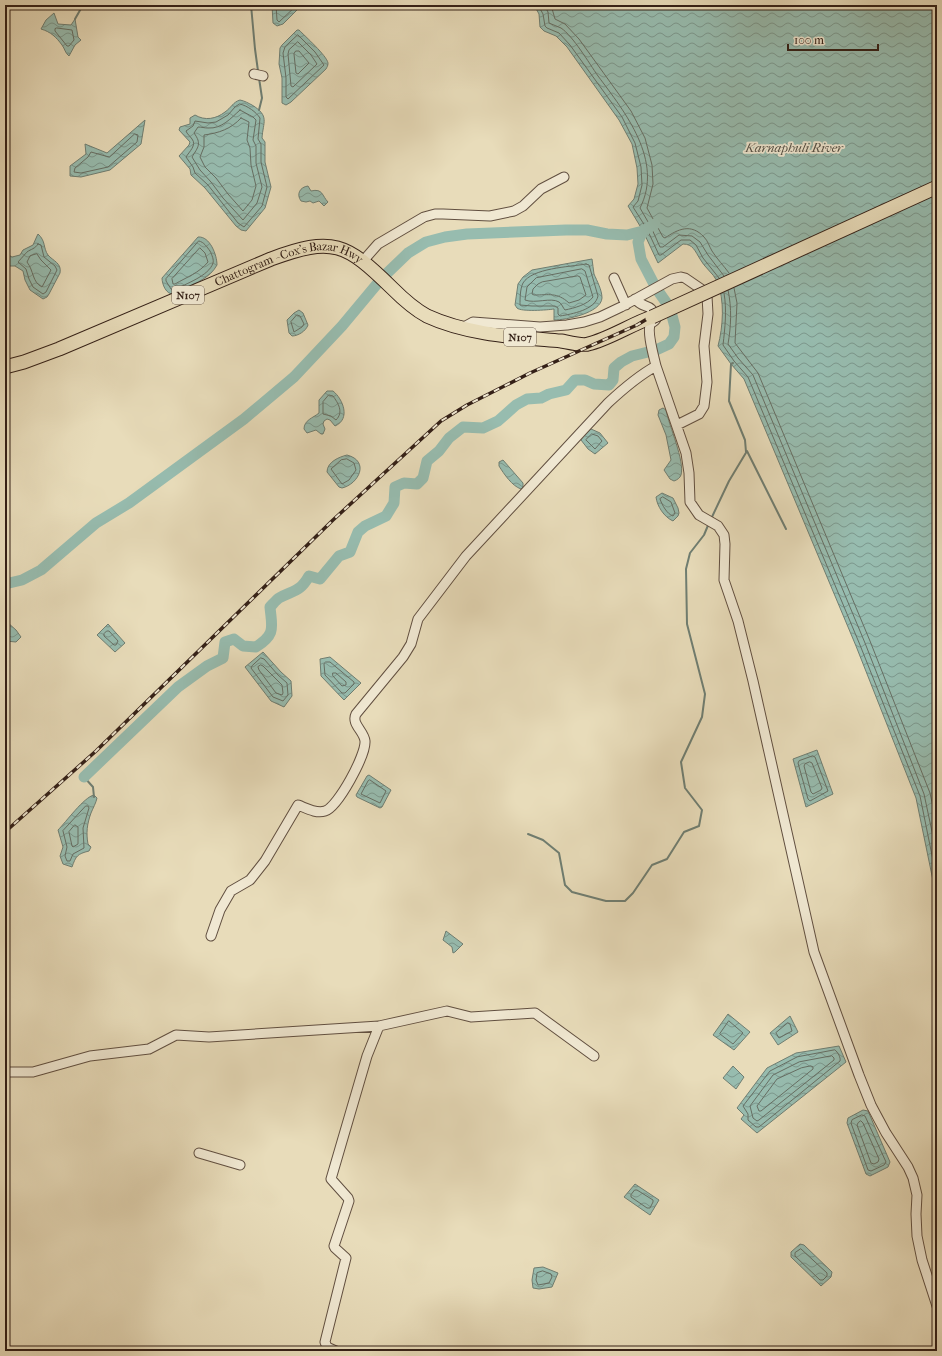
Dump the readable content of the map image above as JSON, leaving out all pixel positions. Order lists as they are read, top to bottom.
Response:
{
  "streets": {
    "highway": ["Chattogram - Cox's Bazar Hwy", "N107"]
  },
  "crossings": [
    ["Chattogram - Cox's Bazar Hwy", "N107"]
  ],
  "water": ["Karnaphuli River"],
  "scale_bar": "100 m"
}
